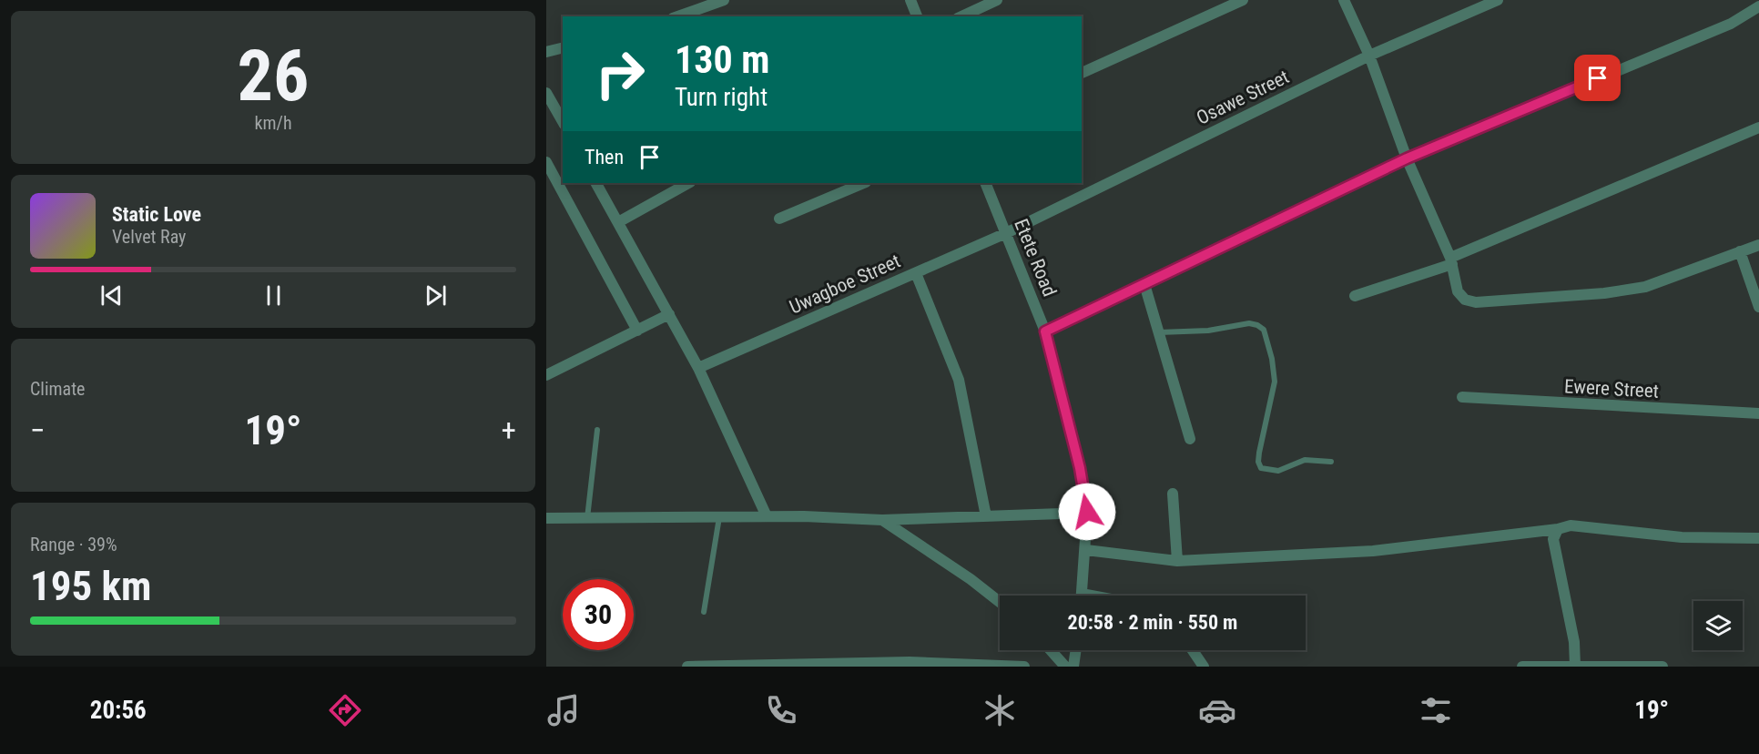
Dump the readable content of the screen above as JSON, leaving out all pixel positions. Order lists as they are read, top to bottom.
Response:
{
  "streets": {
    "street": [
      "Osawe Street",
      "Etete Road",
      "Uwagboe Street",
      "Ewere Street"
    ]
  },
  "crossings": [
    ["Osawe Street", "Etete Road"],
    ["Osawe Street", "Uwagboe Street"],
    ["Etete Road", "Uwagboe Street"]
  ],
  "page": {
    "tile": [
      ["26", "km/h"],
      "Climate",
      ["Range · 39%", "195 km"]
    ],
    "turn": ["130 m", "Turn right"],
    "then": "Then",
    "song": ["Static Love", "Velvet Ray"],
    "heat": ["−", "19°", "+"],
    "limit": "30",
    "trip": "20:58 · 2 min · 550 m",
    "tabs": ["20:56", "19°"]
  }
}
